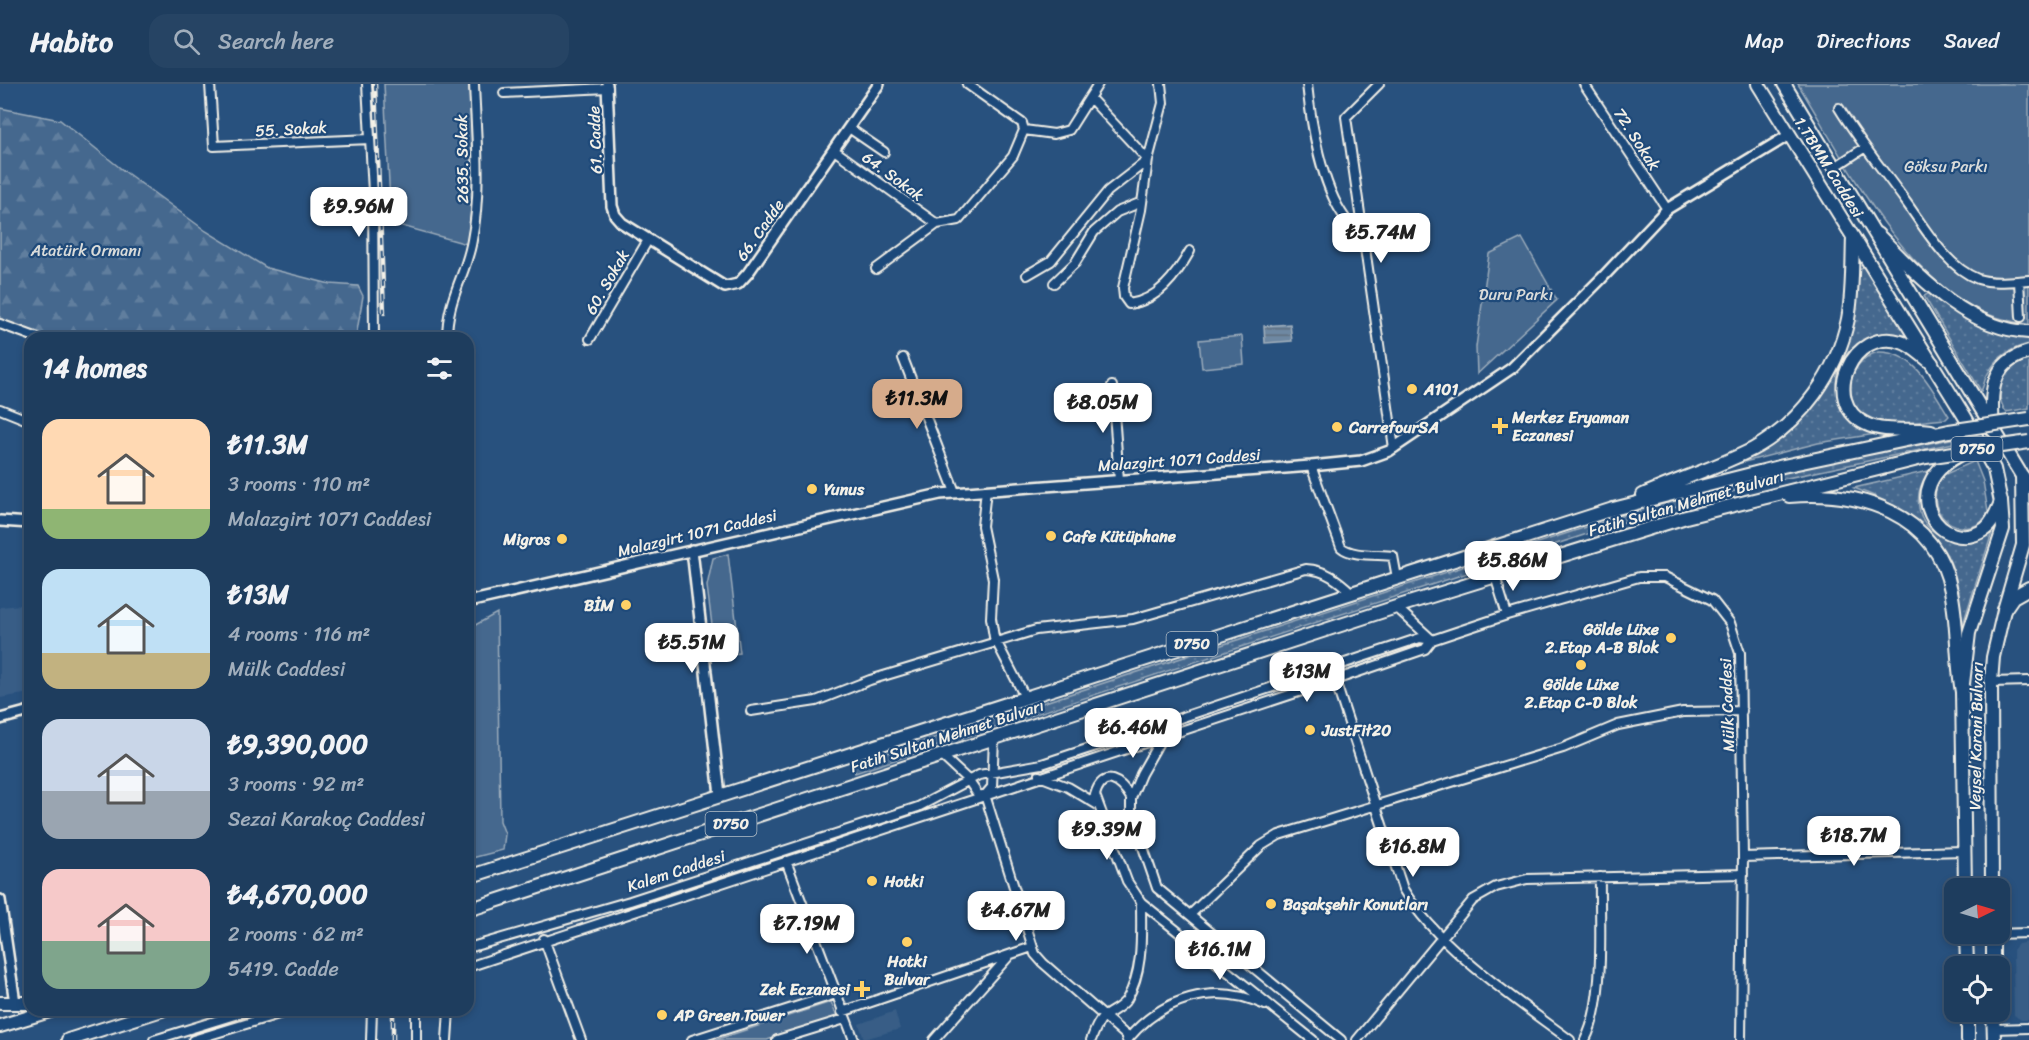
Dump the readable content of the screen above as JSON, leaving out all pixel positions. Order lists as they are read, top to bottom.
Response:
{
  "streets": {
    "main road": [
      "1.TBMM Caddesi",
      "D750",
      "Fatih Sultan Mehmet Bulvarı",
      "Veysel Karani Bulvarı"
    ],
    "street": [
      "55. Sokak",
      "72. Sokak",
      "61. Cadde",
      "2635. Sokak",
      "64. Sokak",
      "66. Cadde",
      "60. Sokak",
      "Malazgirt 1071 Caddesi",
      "Mülk Caddesi",
      "Kalem Caddesi"
    ]
  },
  "crossings": [
    ["72. Sokak", "Malazgirt 1071 Caddesi"],
    ["61. Cadde", "66. Cadde"],
    ["1.TBMM Caddesi", "Malazgirt 1071 Caddesi"],
    ["1.TBMM Caddesi", "Veysel Karani Bulvarı"],
    ["64. Sokak", "66. Cadde"],
    ["66. Cadde", "60. Sokak"],
    ["Mülk Caddesi", "Kalem Caddesi"]
  ],
  "parks": ["Göksu Parkı", "Atatürk Ormanı", "Duru Parkı"],
  "places": {
    "other": [
      "A101",
      "CarrefourSA",
      "Yunus",
      "Cafe Kütüphane",
      "Migros",
      "BİM",
      "Gölde Lüxe 2.Etap A-B Blok",
      "Gölde Lüxe 2.Etap C-D Blok",
      "JustFit20",
      "Hotki",
      "Başakşehir Konutları",
      "Hotki Bulvar",
      "AP Green Tower"
    ],
    "health": ["Merkez Eryaman Eczanesi", "Zek Eczanesi"]
  },
  "north": "right",
  "page": {
    "header": "Habito",
    "search": "Search here",
    "nav": ["Map", "Directions", "Saved"],
    "price": [
      "₺9.96M",
      "₺5.74M",
      "₺11.3M",
      "₺8.05M",
      "₺5.86M",
      "₺5.51M",
      "₺13M",
      "₺6.46M",
      "₺9.39M",
      "₺18.7M",
      "₺16.8M",
      "₺4.67M",
      "₺7.19M",
      "₺16.1M"
    ],
    "heading": "14 homes",
    "list": [
      {
        "name": "₺11.3M",
        "note": "3 rooms · 110 m² · Malazgirt 1071 Caddesi"
      },
      {
        "name": "₺13M",
        "note": "4 rooms · 116 m² · Mülk Caddesi"
      },
      {
        "name": "₺9,390,000",
        "note": "3 rooms · 92 m² · Sezai Karakoç Caddesi"
      },
      {
        "name": "₺4,670,000",
        "note": "2 rooms · 62 m² · 5419. Cadde"
      }
    ]
  }
}
